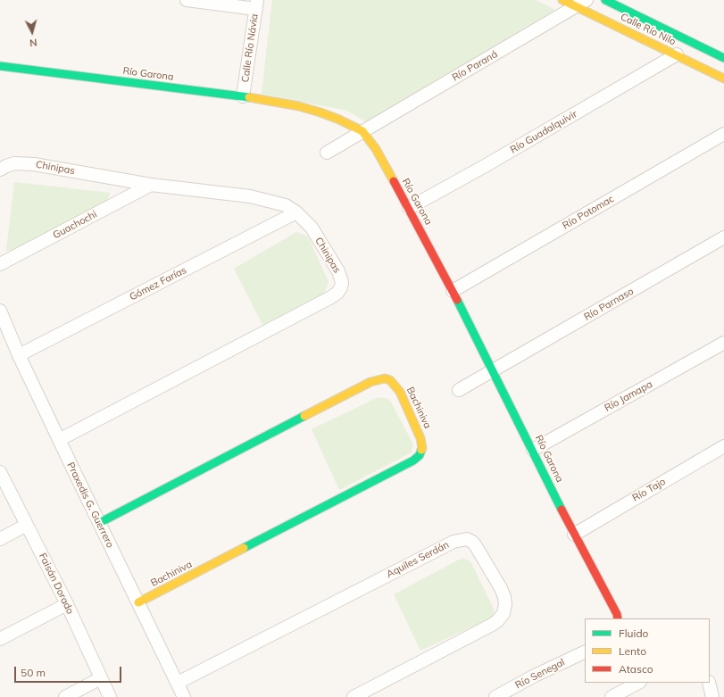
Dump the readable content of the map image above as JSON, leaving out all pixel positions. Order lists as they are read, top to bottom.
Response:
{
  "streets": {
    "street": [
      "Calle Río Nilo",
      "Calle Río Návia",
      "Río Paraná",
      "Río Garona",
      "Río Guadalquivir",
      "Chinipas",
      "Río Potomac",
      "Guachochi",
      "Gómez Farías",
      "Río Parnaso",
      "Río Jamapa",
      "Bachiniva",
      "Río Tajo",
      "Praxedis G. Guerrero",
      "Aquiles Serdán",
      "Faisán Dorado",
      "Río Senegal"
    ]
  },
  "crossings": [
    ["Calle Río Nilo", "Río Paraná"],
    ["Calle Río Nilo", "Río Guadalquivir"],
    ["Calle Río Návia", "Río Garona"],
    ["Río Paraná", "Río Garona"],
    ["Río Garona", "Río Guadalquivir"],
    ["Río Garona", "Río Potomac"],
    ["Río Garona", "Río Parnaso"],
    ["Río Garona", "Río Jamapa"],
    ["Río Garona", "Río Tajo"],
    ["Chinipas", "Guachochi"],
    ["Chinipas", "Gómez Farías"],
    ["Chinipas", "Praxedis G. Guerrero"],
    ["Gómez Farías", "Praxedis G. Guerrero"],
    ["Bachiniva", "Praxedis G. Guerrero"],
    ["Praxedis G. Guerrero", "Aquiles Serdán"]
  ],
  "legend": ["Fluido", "Lento", "Atasco"],
  "scale_bar": "50 m",
  "north": "bottom"
}
